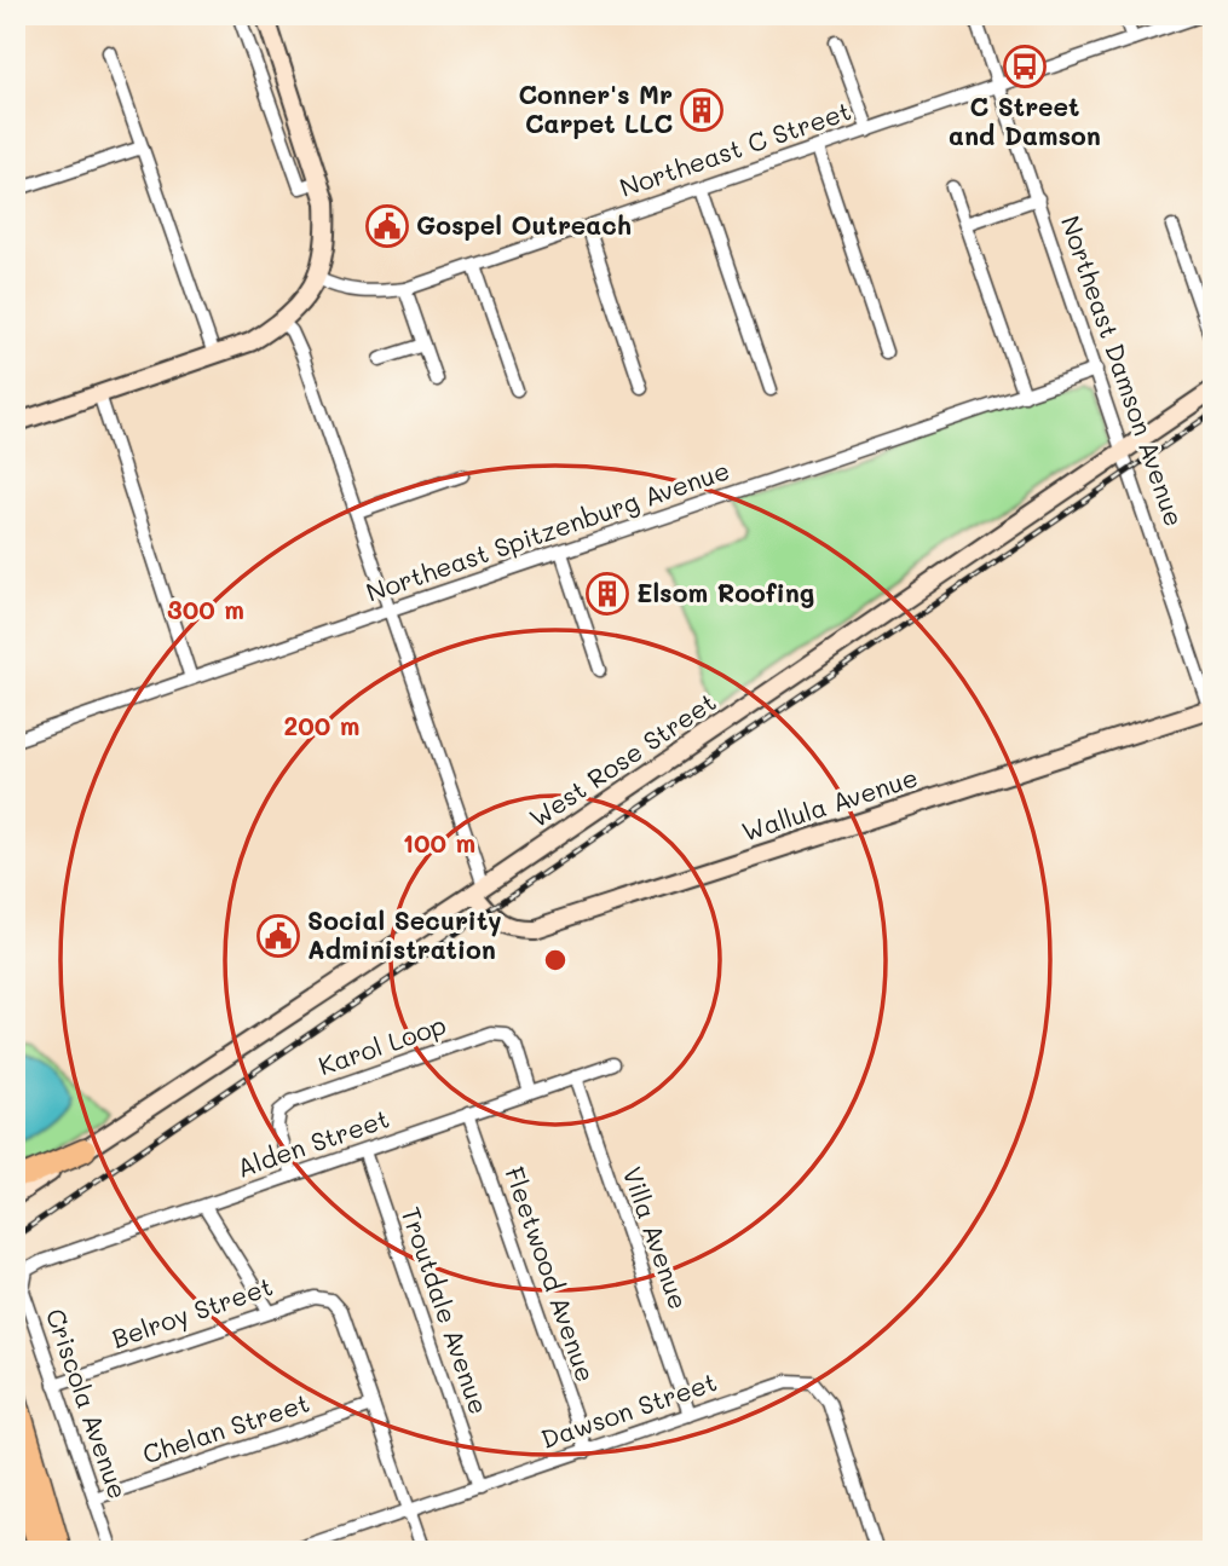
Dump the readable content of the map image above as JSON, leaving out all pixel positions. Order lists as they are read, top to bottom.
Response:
{
  "streets": {
    "main road": ["West Rose Street", "Wallula Avenue"],
    "street": [
      "Northeast C Street",
      "Northeast Damson Avenue",
      "Northeast Spitzenburg Avenue",
      "Karol Loop",
      "Alden Street",
      "Villa Avenue",
      "Fleetwood Avenue",
      "Troutdale Avenue",
      "Belroy Street",
      "Criscola Avenue",
      "Dawson Street",
      "Chelan Street"
    ]
  },
  "crossings": [
    ["Northeast C Street", "Northeast Damson Avenue"],
    ["Northeast Damson Avenue", "Northeast Spitzenburg Avenue"],
    ["Northeast Damson Avenue", "West Rose Street"],
    ["Northeast Damson Avenue", "Wallula Avenue"],
    ["West Rose Street", "Wallula Avenue"],
    ["Karol Loop", "Alden Street"],
    ["Alden Street", "Villa Avenue"],
    ["Alden Street", "Fleetwood Avenue"],
    ["Alden Street", "Troutdale Avenue"],
    ["Alden Street", "Criscola Avenue"],
    ["Villa Avenue", "Dawson Street"],
    ["Fleetwood Avenue", "Dawson Street"],
    ["Troutdale Avenue", "Dawson Street"],
    ["Belroy Street", "Criscola Avenue"],
    ["Belroy Street", "Chelan Street"],
    ["Criscola Avenue", "Chelan Street"]
  ],
  "places": {
    "bus stop": ["C Street and Damson"],
    "building": ["Conner's Mr Carpet LLC", "Elsom Roofing"],
    "public building": ["Gospel Outreach", "Social Security Administration"]
  },
  "rings": ["300 m", "200 m", "100 m"]
}
